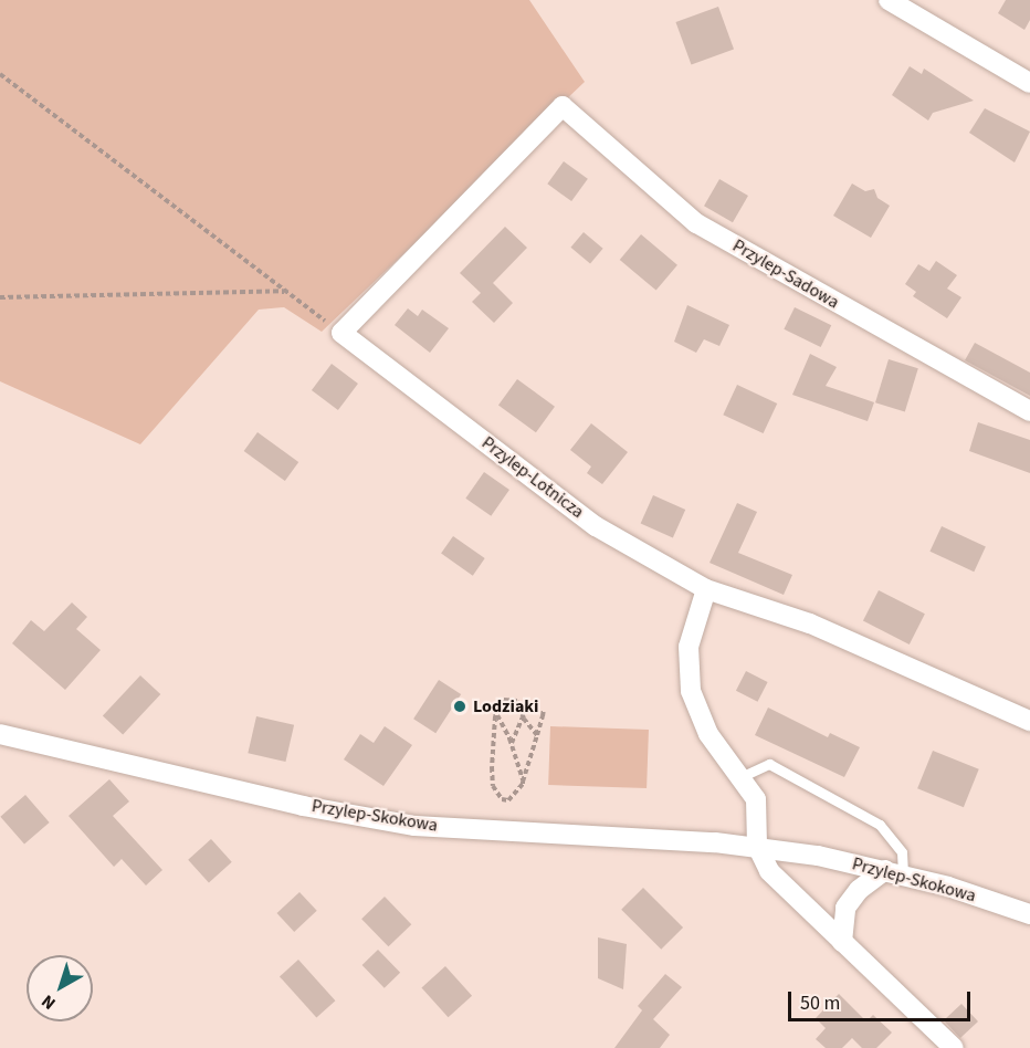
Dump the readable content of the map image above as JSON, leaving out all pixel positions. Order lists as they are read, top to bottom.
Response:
{
  "streets": {
    "street": ["Przylep-Sadowa", "Przylep-Lotnicza", "Przylep-Skokowa"]
  },
  "crossings": [
    ["Przylep-Sadowa", "Przylep-Lotnicza"]
  ],
  "places": ["Lodziaki"],
  "scale_bar": "50 m",
  "north": "bottom left"
}
